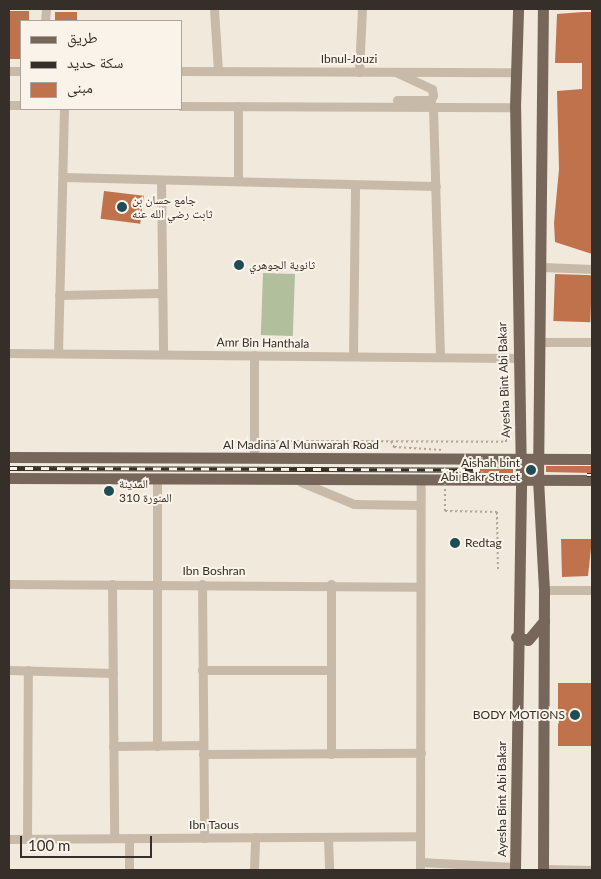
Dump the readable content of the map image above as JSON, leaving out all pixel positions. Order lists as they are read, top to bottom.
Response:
{
  "streets": {
    "main road": ["Ayesha Bint Abi Bakar", "Al Madina Al Munwarah Road"],
    "street": [
      "Ibnul-Jouzi",
      "Amr Bin Hanthala",
      "Ibn Boshran",
      "Ibn Taous"
    ]
  },
  "crossings": [
    ["Ibnul-Jouzi", "Ayesha Bint Abi Bakar"],
    ["Amr Bin Hanthala", "Ayesha Bint Abi Bakar"],
    ["Ayesha Bint Abi Bakar", "Al Madina Al Munwarah Road"]
  ],
  "places": [
    "جامع حسان بن ثابت رضي الله عنه",
    "ثانوية الجوهري",
    "Aishah bint Abi Bakr Street",
    "المدينة المنورة 310",
    "Redtag",
    "BODY MOTIONS"
  ],
  "legend": ["طريق", "سكة حديد", "مبنى"],
  "scale_bar": "100 m"
}
